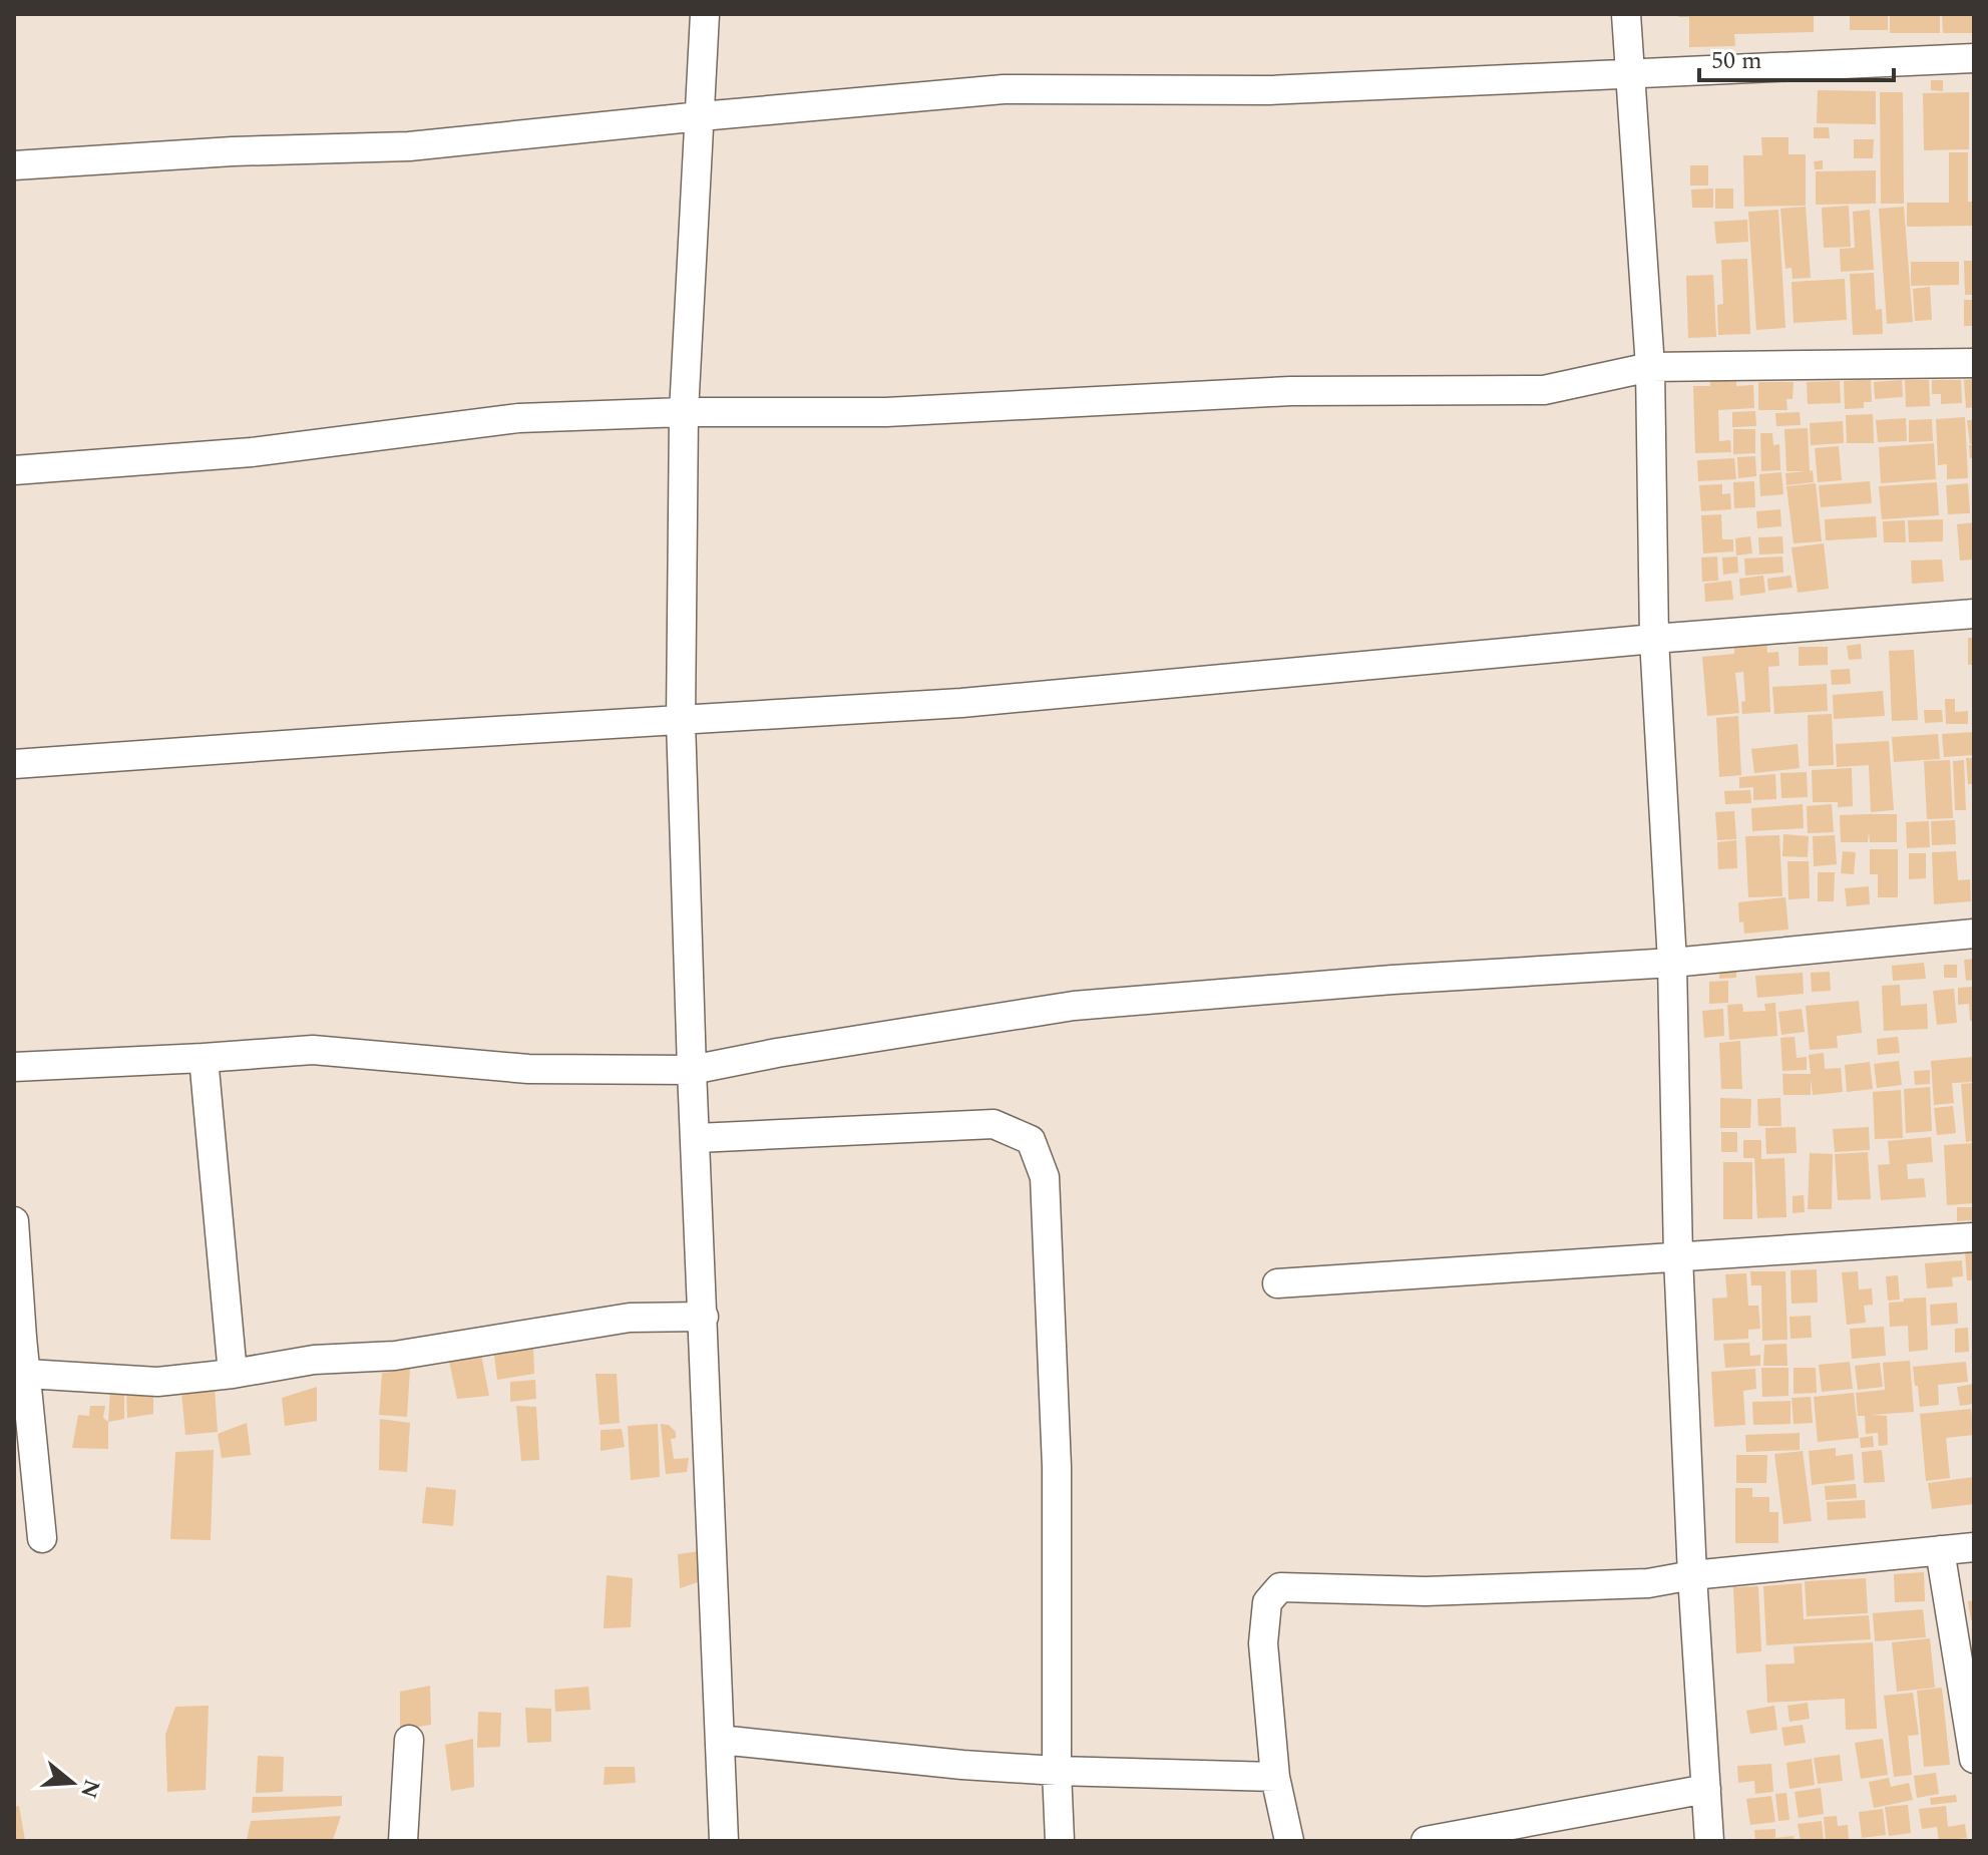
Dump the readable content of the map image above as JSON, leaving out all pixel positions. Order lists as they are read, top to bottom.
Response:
{
  "scale_bar": "50 m",
  "north": "right"
}
